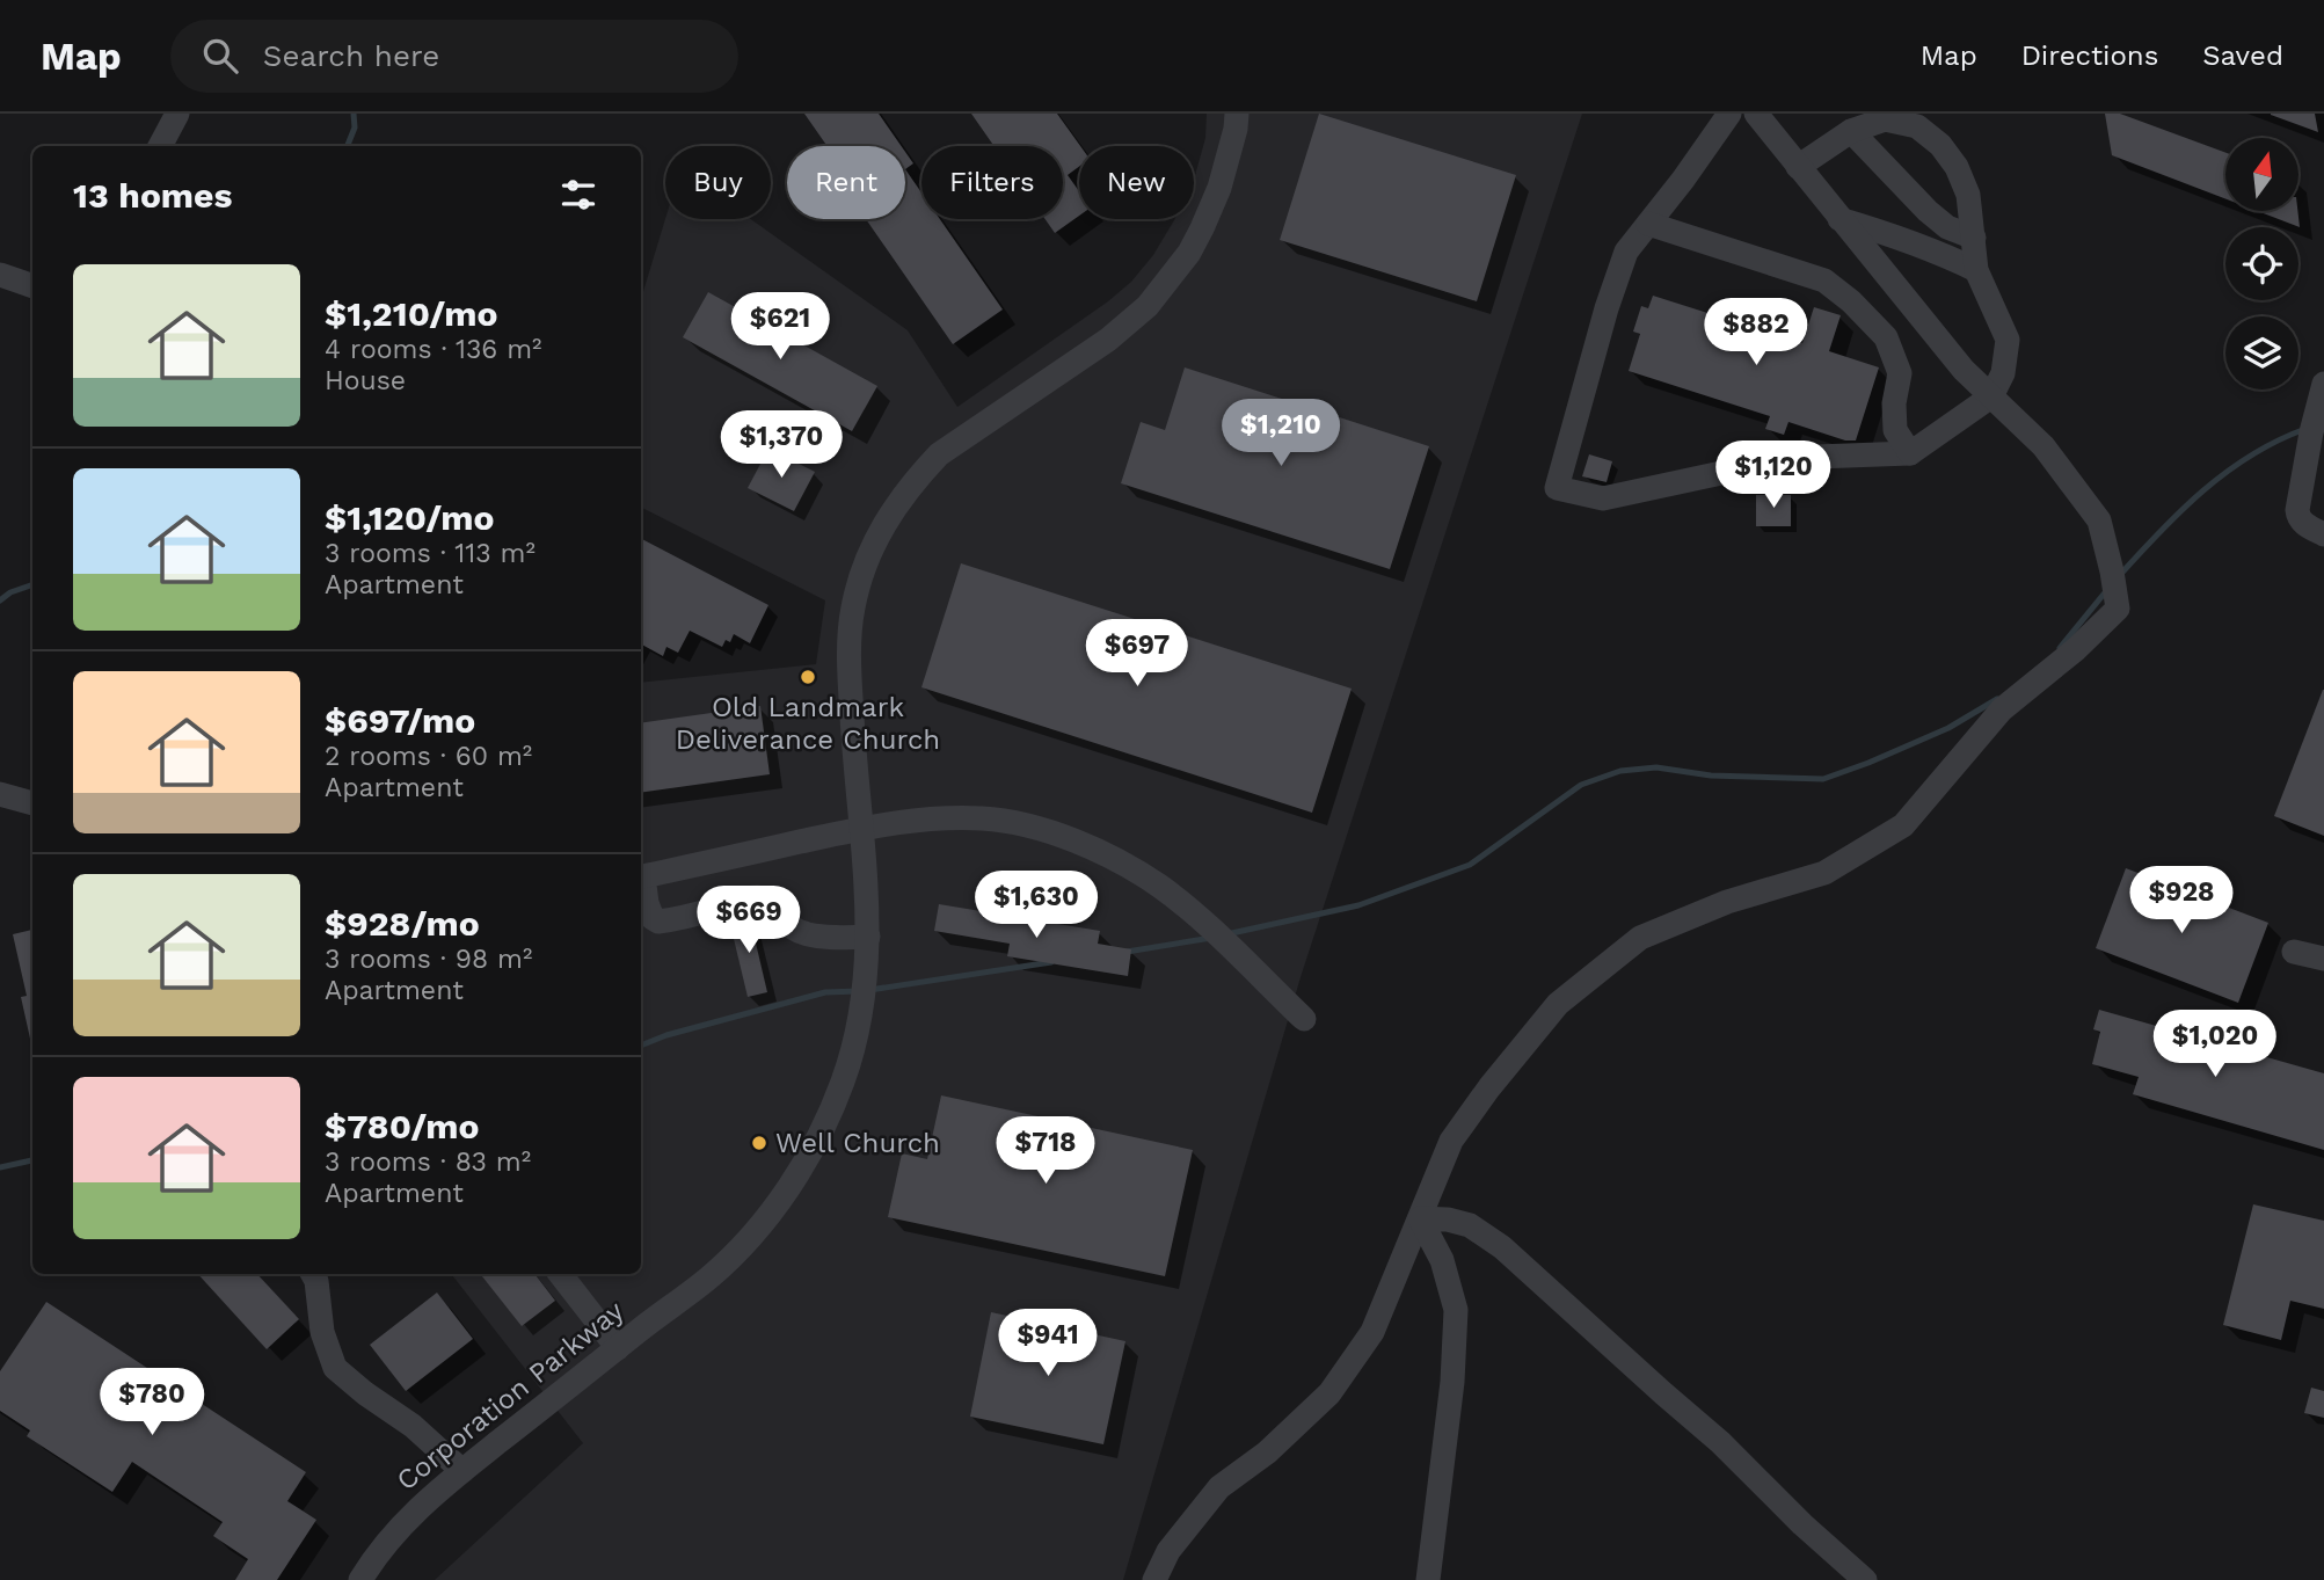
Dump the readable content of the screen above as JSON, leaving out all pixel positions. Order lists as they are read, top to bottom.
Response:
{
  "streets": {
    "street": ["Corporation Parkway"]
  },
  "places": ["Old Landmark Deliverance Church", "Well Church"],
  "north": "top",
  "page": {
    "header": "Map",
    "search": "Search here",
    "nav": ["Map", "Directions", "Saved"],
    "chip": [
      "Buy",
      "Rent",
      "Filters",
      "New"
    ],
    "heading": "13 homes",
    "list": [
      {
        "name": "$1,210/mo",
        "note": "4 rooms · 136 m² · House"
      },
      {
        "name": "$1,120/mo",
        "note": "3 rooms · 113 m² · Apartment"
      },
      {
        "name": "$697/mo",
        "note": "2 rooms · 60 m² · Apartment"
      },
      {
        "name": "$928/mo",
        "note": "3 rooms · 98 m² · Apartment"
      },
      {
        "name": "$780/mo",
        "note": "3 rooms · 83 m² · Apartment"
      }
    ],
    "price": [
      "$621",
      "$882",
      "$1,210",
      "$1,370",
      "$1,120",
      "$697",
      "$928",
      "$1,630",
      "$669",
      "$1,020",
      "$718",
      "$941",
      "$780"
    ]
  }
}
